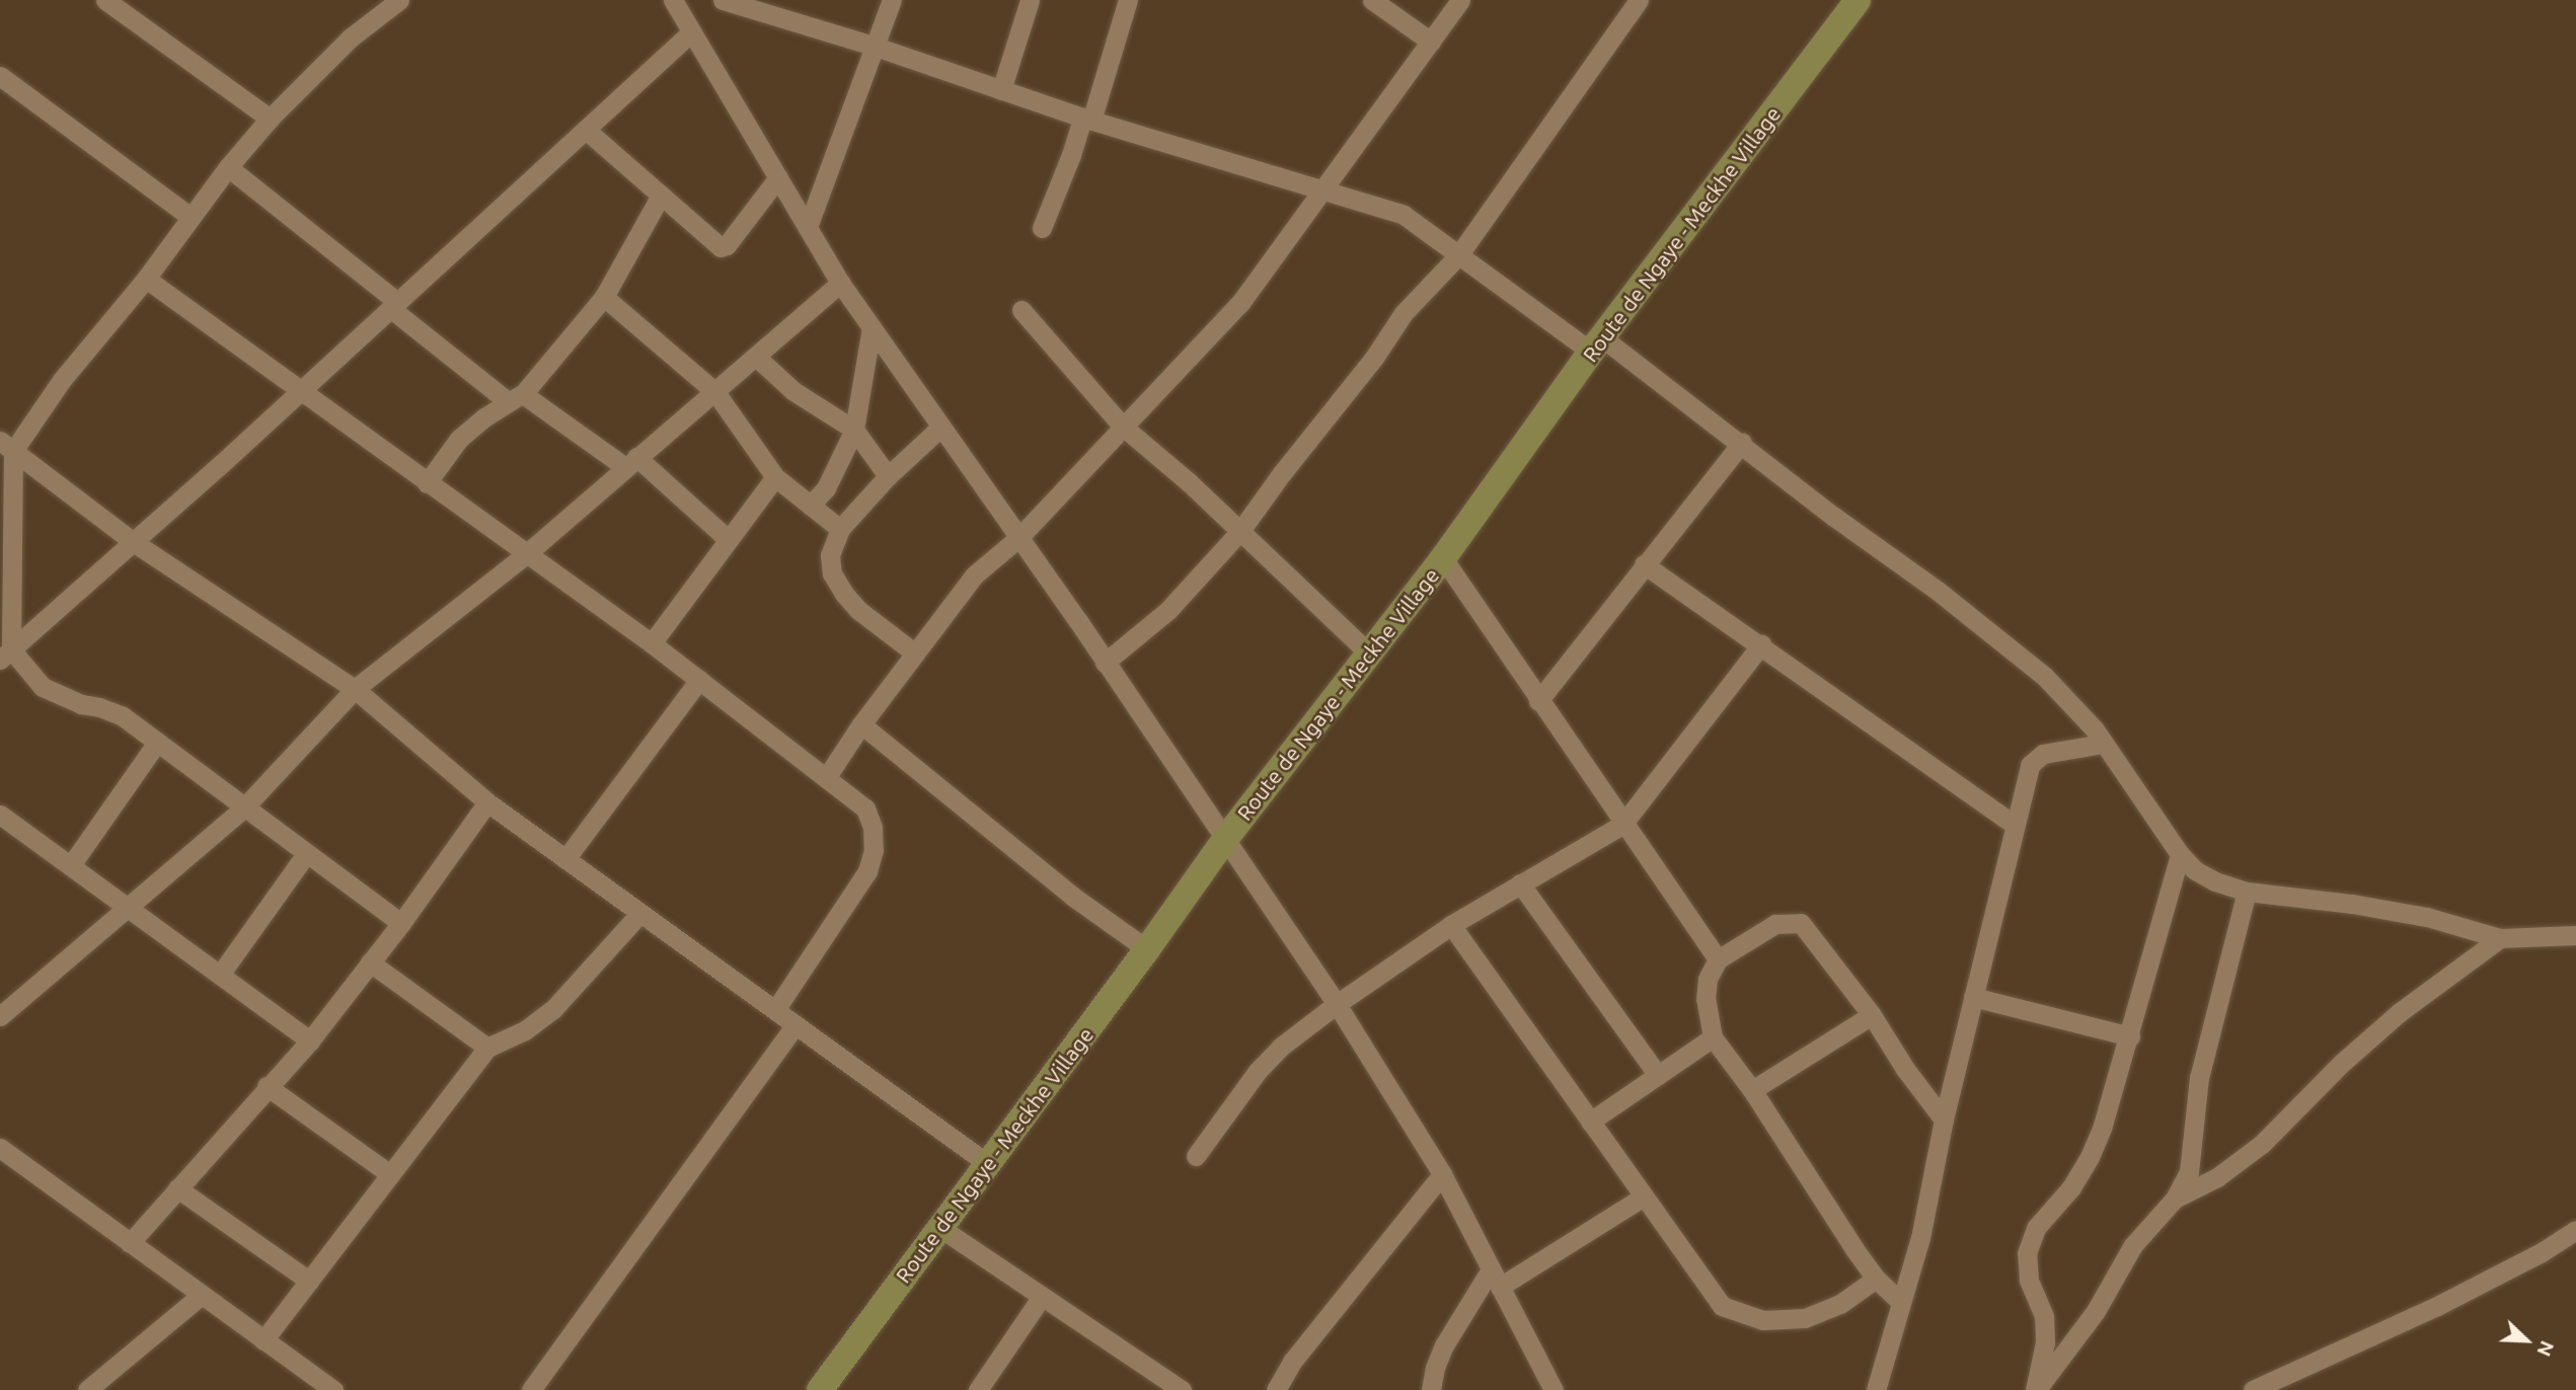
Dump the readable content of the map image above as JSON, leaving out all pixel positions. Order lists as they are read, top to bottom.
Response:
{
  "streets": {
    "main road": ["Route de Ngaye - Meckhe Village"]
  },
  "north": "bottom right"
}
